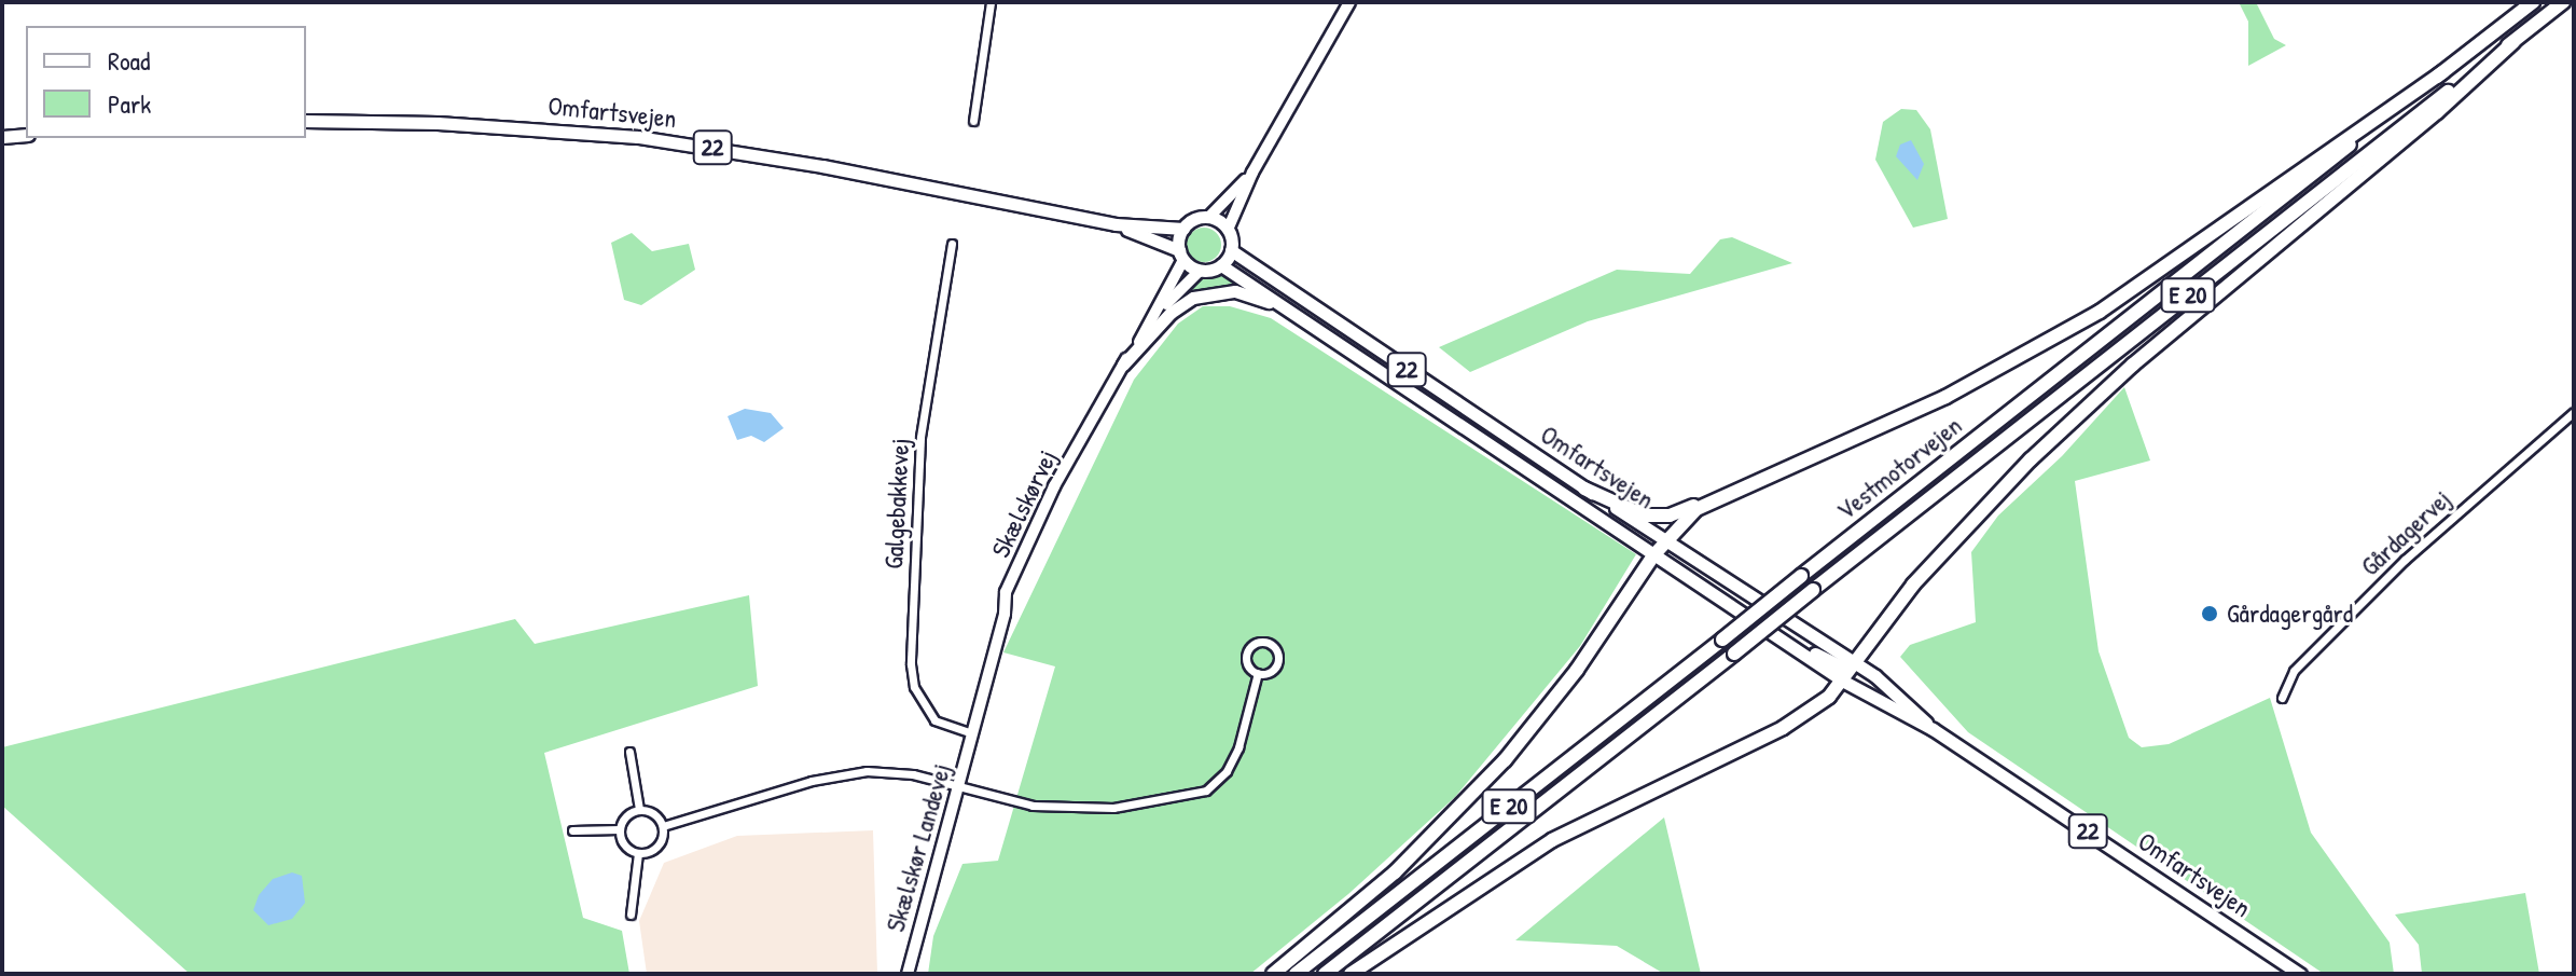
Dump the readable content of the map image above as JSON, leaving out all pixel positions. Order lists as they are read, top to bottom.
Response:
{
  "streets": {
    "highway": ["E 20", "Vestmotorvejen"],
    "main road": ["Omfartsvejen", "22"],
    "street": [
      "Galgebakkevej",
      "Skælskørvej",
      "Gårdagervej",
      "Skælskør Landevej"
    ]
  },
  "crossings": [
    ["Omfartsvejen", "22"],
    ["Omfartsvejen", "Skælskørvej"],
    ["22", "Skælskørvej"],
    ["Galgebakkevej", "Skælskørvej"],
    ["Galgebakkevej", "Skælskør Landevej"],
    ["Skælskørvej", "Skælskør Landevej"]
  ],
  "places": ["Gårdagergård"],
  "legend": ["Road", "Park"]
}
